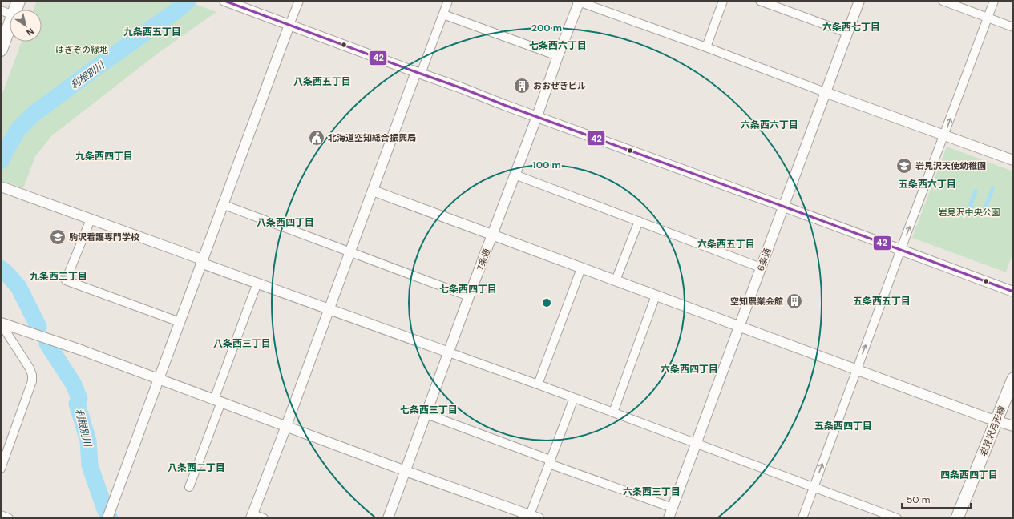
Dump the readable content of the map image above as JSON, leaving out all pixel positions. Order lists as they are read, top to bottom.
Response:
{
  "streets": {
    "main road": ["岩見沢月形線"],
    "street": ["7条通", "6条通"]
  },
  "districts": [
    "六条西七丁目",
    "九条西五丁目",
    "七条西六丁目",
    "八条西五丁目",
    "六条西六丁目",
    "九条西四丁目",
    "五条西六丁目",
    "八条西四丁目",
    "六条西五丁目",
    "九条西三丁目",
    "七条西四丁目",
    "五条西五丁目",
    "八条西三丁目",
    "六条西四丁目",
    "七条西三丁目",
    "五条西四丁目",
    "八条西二丁目",
    "四条西四丁目",
    "六条西三丁目"
  ],
  "water": ["利根別川"],
  "parks": ["はぎぞの緑地", "岩見沢中央公園"],
  "places": {
    "building": ["おおぜきビル", "空知農業会館"],
    "public building": ["北海道空知総合振興局"],
    "school or university": ["岩見沢天使幼稚園", "駒沢看護専門学校"]
  },
  "lines": ["transit line 42"],
  "scale_bar": "50 m",
  "north": "bottom right",
  "rings": ["200 m", "100 m"]
}
